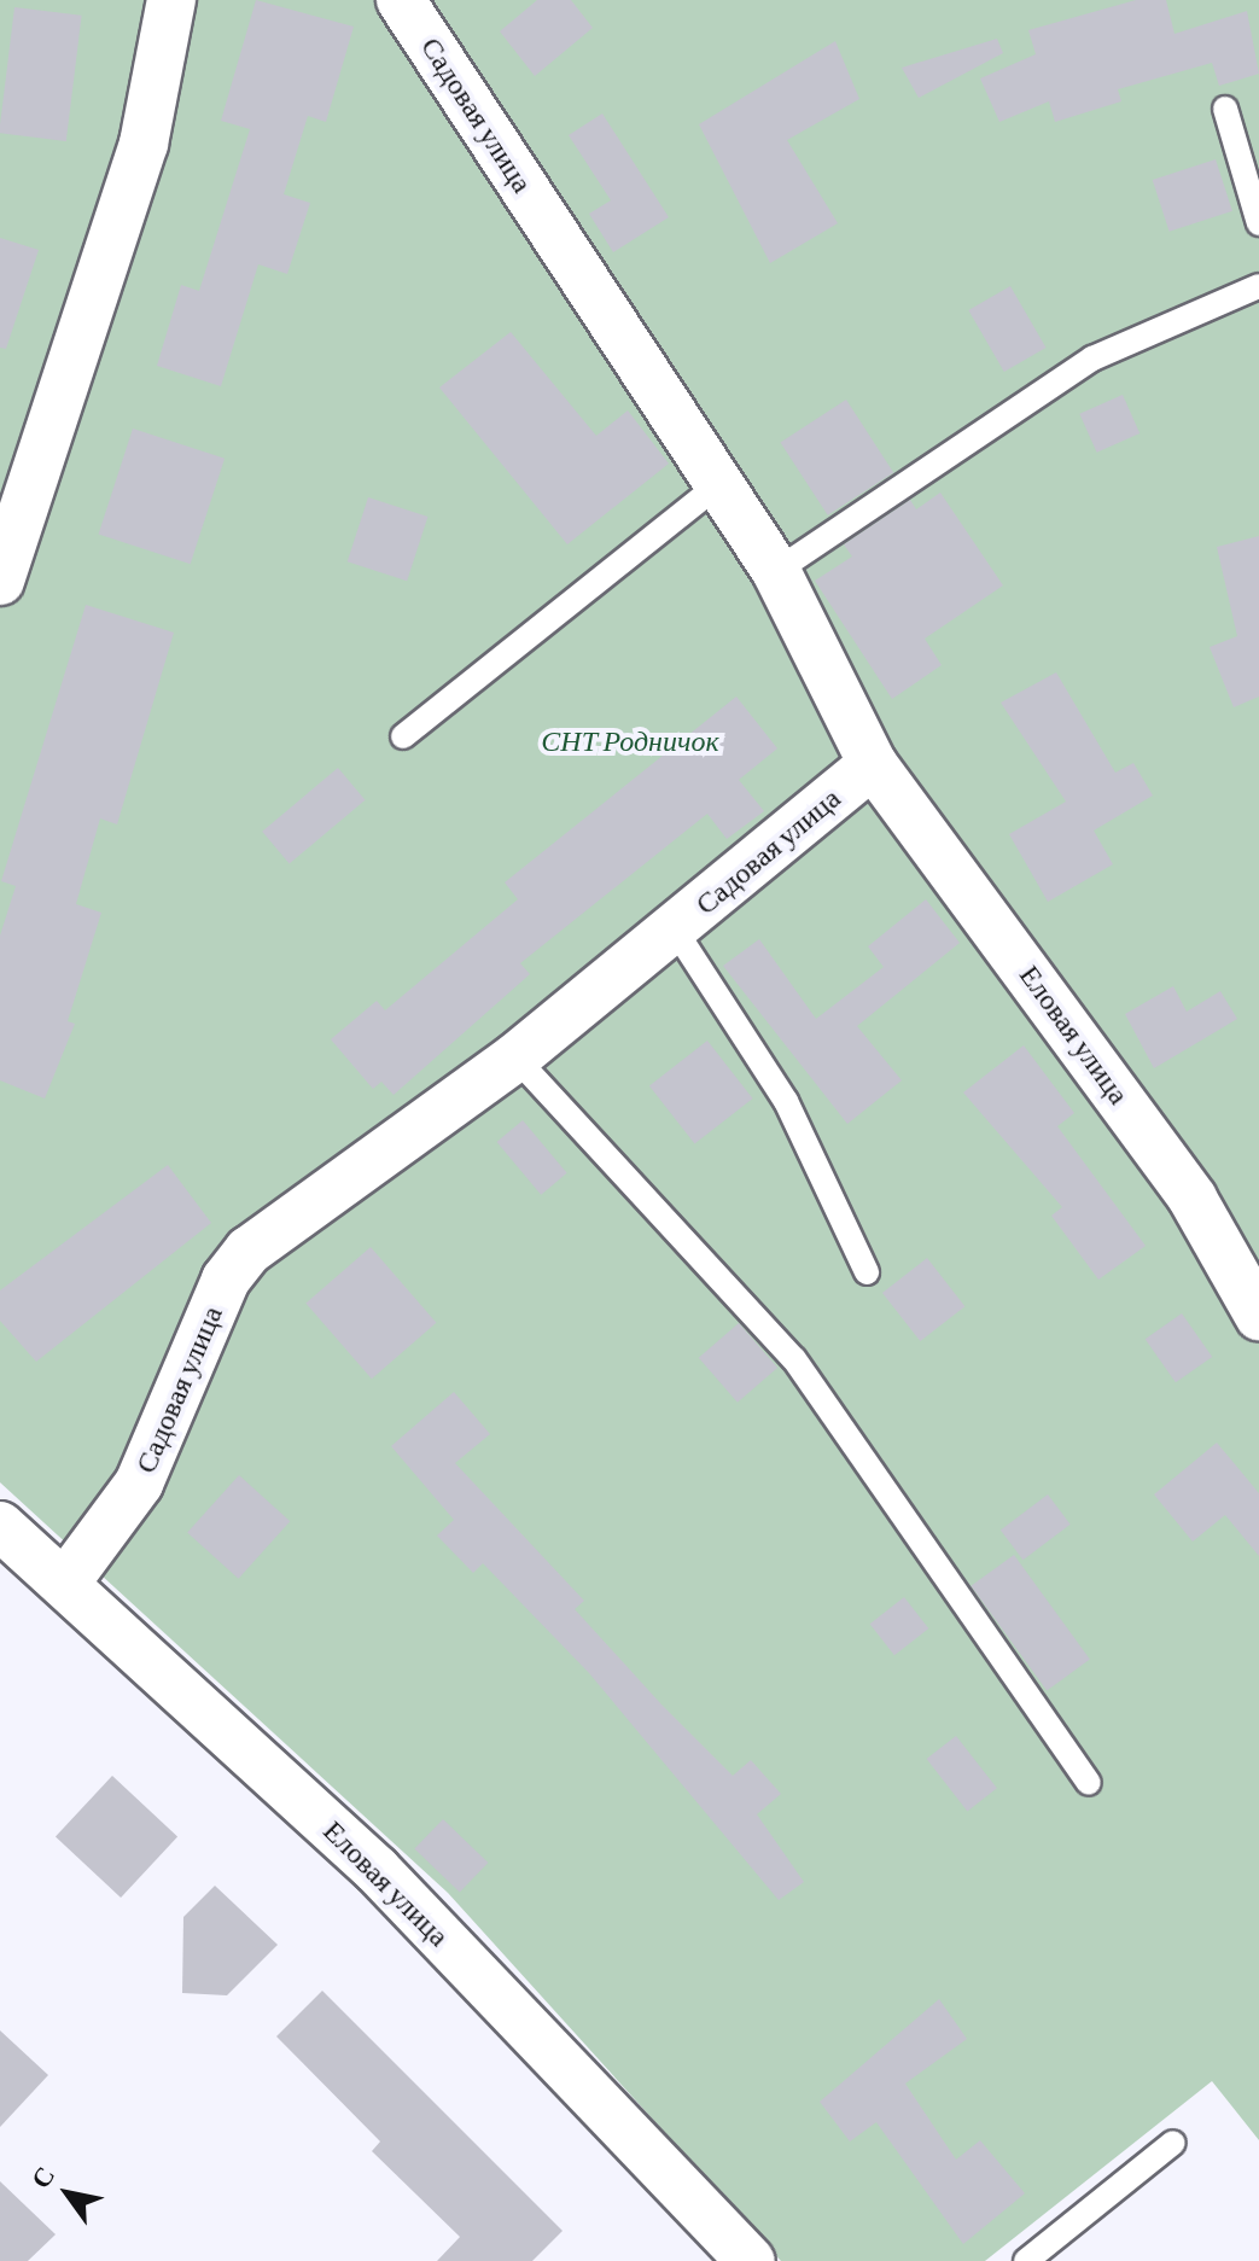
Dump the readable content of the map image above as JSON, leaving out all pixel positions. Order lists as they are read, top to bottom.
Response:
{
  "streets": {
    "street": ["Садовая улица", "Еловая улица"]
  },
  "crossings": [
    ["Садовая улица", "Еловая улица"]
  ],
  "parks": ["СНТ Родничок"],
  "north": "top left"
}
